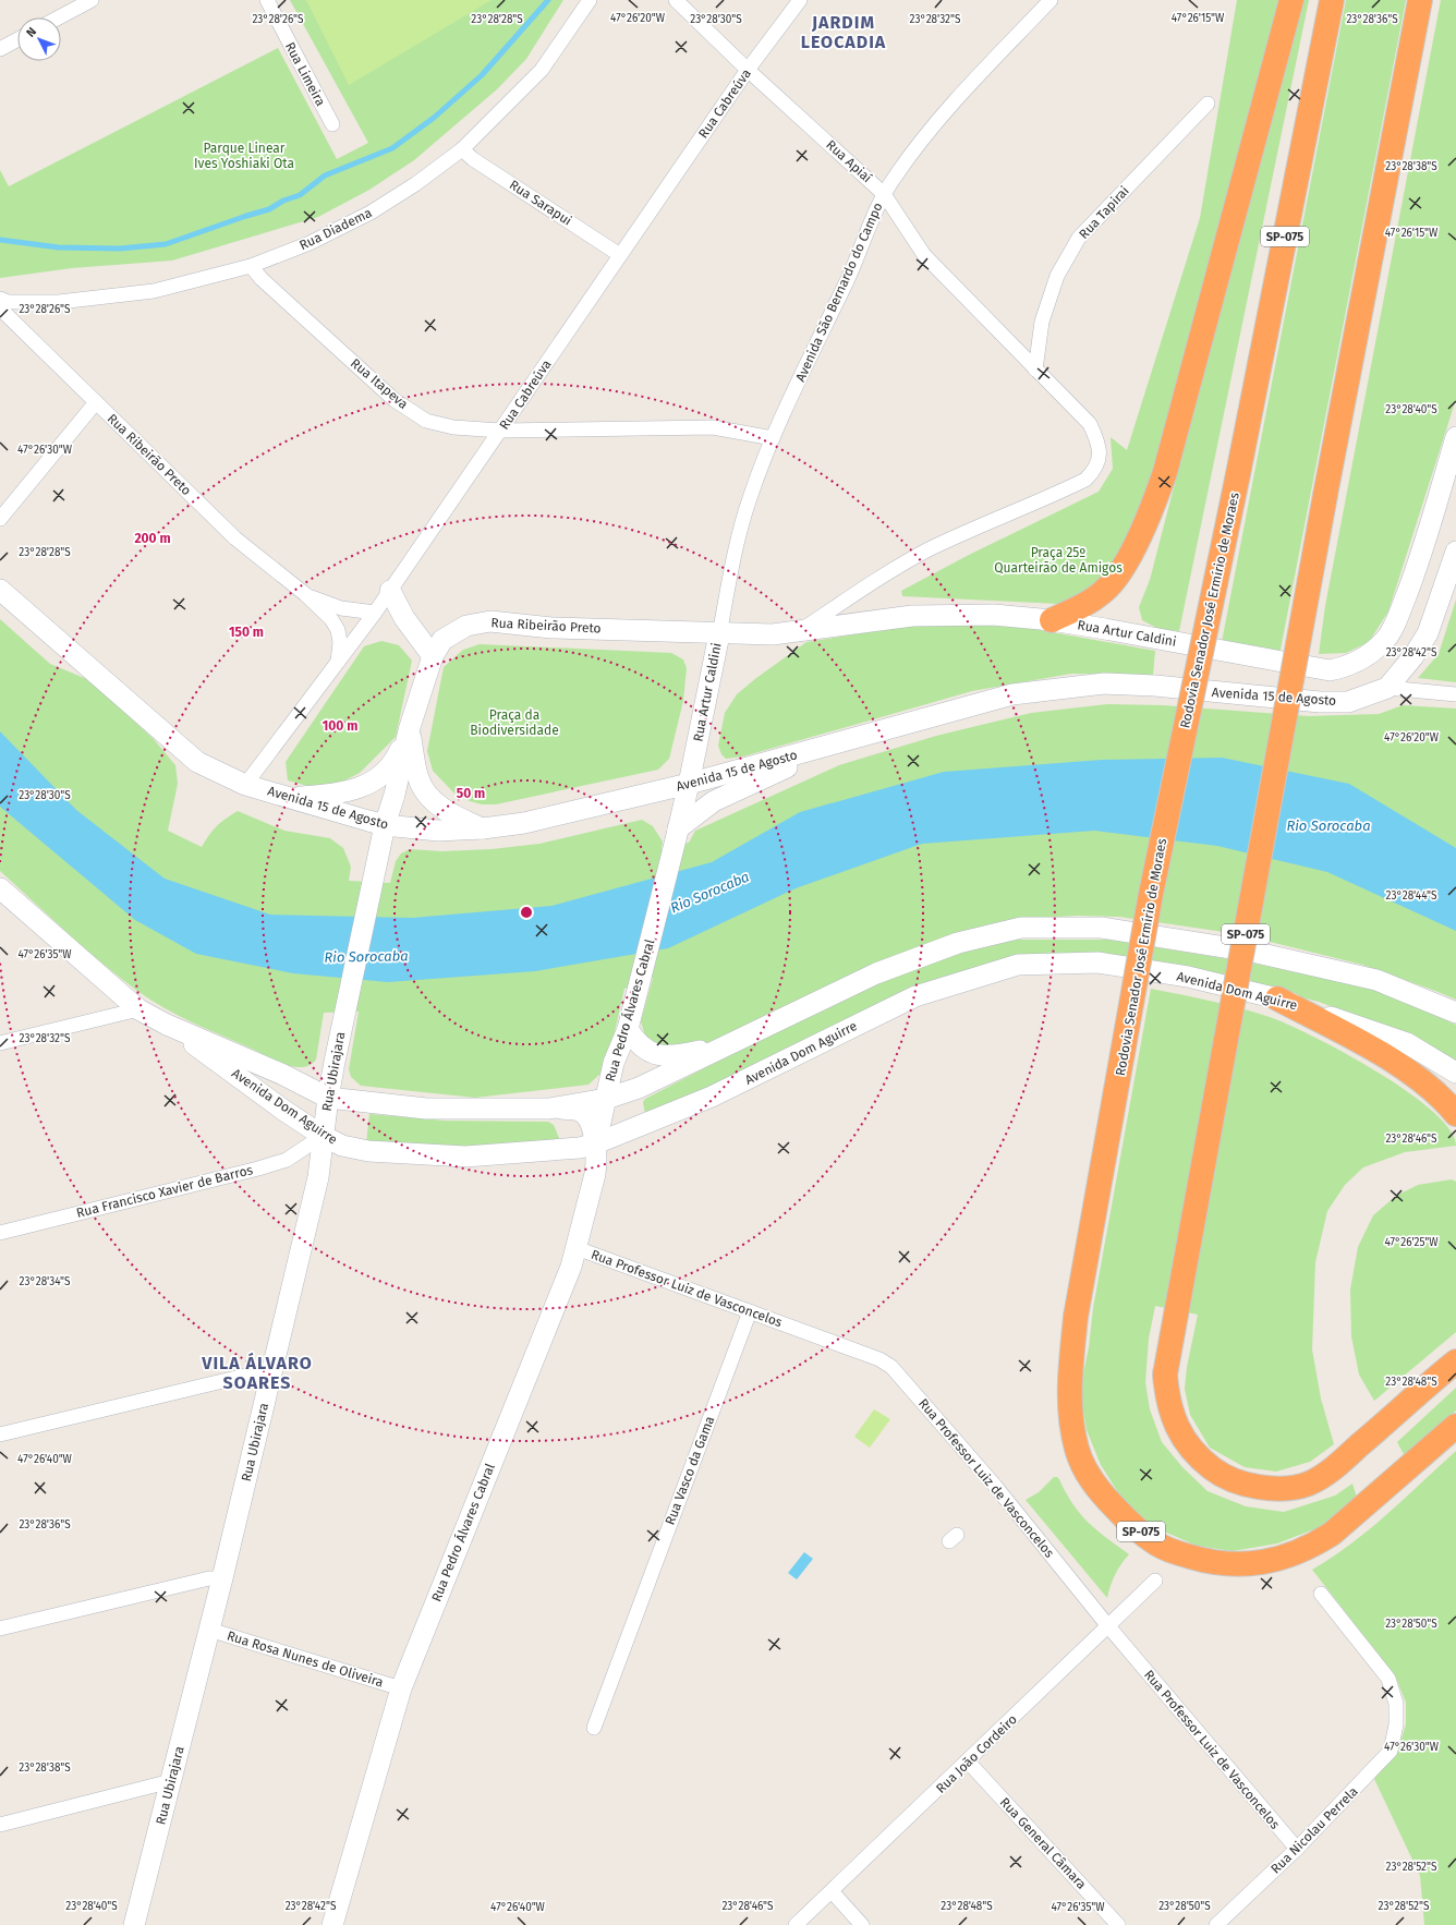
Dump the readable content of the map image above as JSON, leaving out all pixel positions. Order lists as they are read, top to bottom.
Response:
{
  "streets": {
    "highway": ["SP-075", "Rodovia Senador José Ermírio de Moraes"],
    "main road": [
      "Rua Ribeirão Preto",
      "Rua Artur Caldini",
      "Avenida 15 de Agosto",
      "Avenida Dom Aguirre",
      "Rua Pedro Álvares Cabral",
      "Rua Ubirajara"
    ],
    "street": [
      "Rua Limeira",
      "Rua Cabreúva",
      "Rua Apiaí",
      "Rua Sarapui",
      "Rua Tapirai",
      "Rua Diadema",
      "Avenida São Bernardo do Campo",
      "Rua Itapeva",
      "Rua Francisco Xavier de Barros",
      "Rua Professor Luiz de Vasconcelos",
      "Rua Vasco da Gama",
      "Rua Rosa Nunes de Oliveira",
      "Rua João Cordeiro",
      "Rua Nicolau Perrela",
      "Rua General Câmara"
    ]
  },
  "crossings": [
    ["Rua Cabreúva", "Rua Apiaí"],
    ["Rua Cabreúva", "Rua Sarapui"],
    ["Rua Cabreúva", "Rua Itapeva"],
    ["Rua Cabreúva", "Rua Ribeirão Preto"],
    ["Rua Cabreúva", "Avenida 15 de Agosto"],
    ["Rua Apiaí", "Rua Tapirai"],
    ["Rua Apiaí", "Avenida São Bernardo do Campo"],
    ["Rua Apiaí", "Rua Artur Caldini"],
    ["Rua Sarapui", "Rua Diadema"],
    ["Rua Diadema", "Rua Itapeva"],
    ["Avenida São Bernardo do Campo", "Rua Itapeva"],
    ["Avenida São Bernardo do Campo", "Rua Ribeirão Preto"],
    ["Avenida São Bernardo do Campo", "Rua Artur Caldini"],
    ["Rua Ribeirão Preto", "Rua Artur Caldini"],
    ["Rua Ribeirão Preto", "Avenida 15 de Agosto"],
    ["Rua Ribeirão Preto", "Rua Ubirajara"],
    ["Rua Artur Caldini", "Avenida 15 de Agosto"],
    ["Rua Artur Caldini", "Rua Pedro Álvares Cabral"],
    ["Avenida 15 de Agosto", "Rua Ubirajara"],
    ["Avenida Dom Aguirre", "Rua Pedro Álvares Cabral"],
    ["Avenida Dom Aguirre", "Rua Ubirajara"],
    ["Avenida Dom Aguirre", "Rua Francisco Xavier de Barros"],
    ["Rua Pedro Álvares Cabral", "Rua Professor Luiz de Vasconcelos"],
    ["Rua Pedro Álvares Cabral", "Rua Rosa Nunes de Oliveira"],
    ["Rua Ubirajara", "Rua Francisco Xavier de Barros"],
    ["Rua Ubirajara", "Rua Rosa Nunes de Oliveira"],
    ["Rua Professor Luiz de Vasconcelos", "Rua Vasco da Gama"],
    ["Rua Professor Luiz de Vasconcelos", "Rua João Cordeiro"],
    ["Rua Professor Luiz de Vasconcelos", "Rua Nicolau Perrela"],
    ["Rua João Cordeiro", "Rua General Câmara"]
  ],
  "districts": ["JARDIM LEOCADIA", "VILA ÁLVARO SOARES"],
  "water": ["Rio Sorocaba"],
  "parks": ["Parque Linear Ives Yoshiaki Ota", "Praça 25º Quarteirão de Amigos", "Praça da Biodiversidade"],
  "north": "top left",
  "coordinates": [
    "47°26'20\"W",
    "47°26'15\"W",
    "23°28'36\"S",
    "23°28'26\"S",
    "23°28'28\"S",
    "23°28'30\"S",
    "23°28'32\"S",
    "23°28'38\"S",
    "23°28'40\"S",
    "47°26'30\"W",
    "23°28'42\"S",
    "23°28'44\"S",
    "47°26'35\"W",
    "23°28'46\"S",
    "47°26'25\"W",
    "23°28'34\"S",
    "23°28'48\"S",
    "47°26'40\"W",
    "23°28'50\"S",
    "23°28'52\"S"
  ],
  "rings": [
    "200 m",
    "150 m",
    "100 m",
    "50 m"
  ]
}
